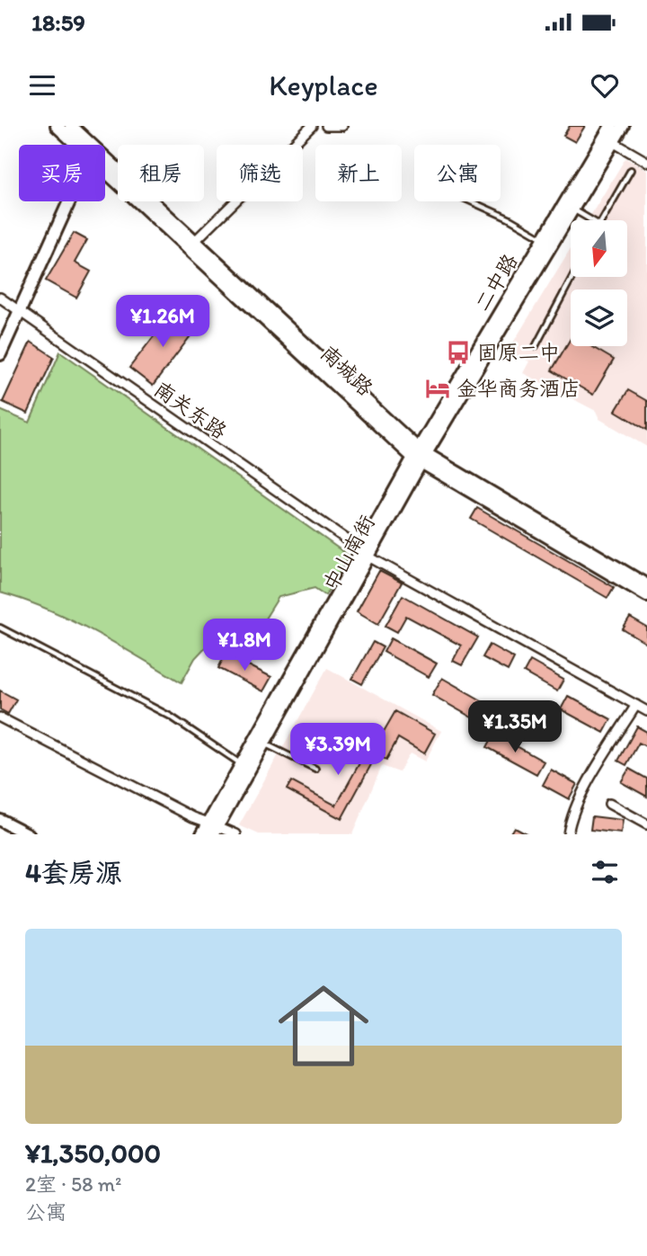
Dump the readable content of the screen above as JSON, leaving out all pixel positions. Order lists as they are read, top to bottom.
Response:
{
  "streets": {
    "main road": ["二中路", "南城路", "中山南街"],
    "street": ["南关东路"]
  },
  "crossings": [
    ["二中路", "南城路"],
    ["二中路", "中山南街"],
    ["南城路", "中山南街"],
    ["南关东路", "中山南街"]
  ],
  "places": {
    "bus stop": ["固原二中"],
    "hotel": ["金华商务酒店"]
  },
  "north": "bottom",
  "page": {
    "status": "18:59",
    "header": "Keyplace",
    "chip": [
      "买房",
      "租房",
      "筛选",
      "新上",
      "公寓"
    ],
    "price": [
      "¥1.26M",
      "¥1.8M",
      "¥1.35M",
      "¥3.39M"
    ],
    "heading": "4套房源",
    "list": [
      {
        "name": "¥1,350,000",
        "note": "2室 · 58 m² · 公寓"
      }
    ]
  }
}
